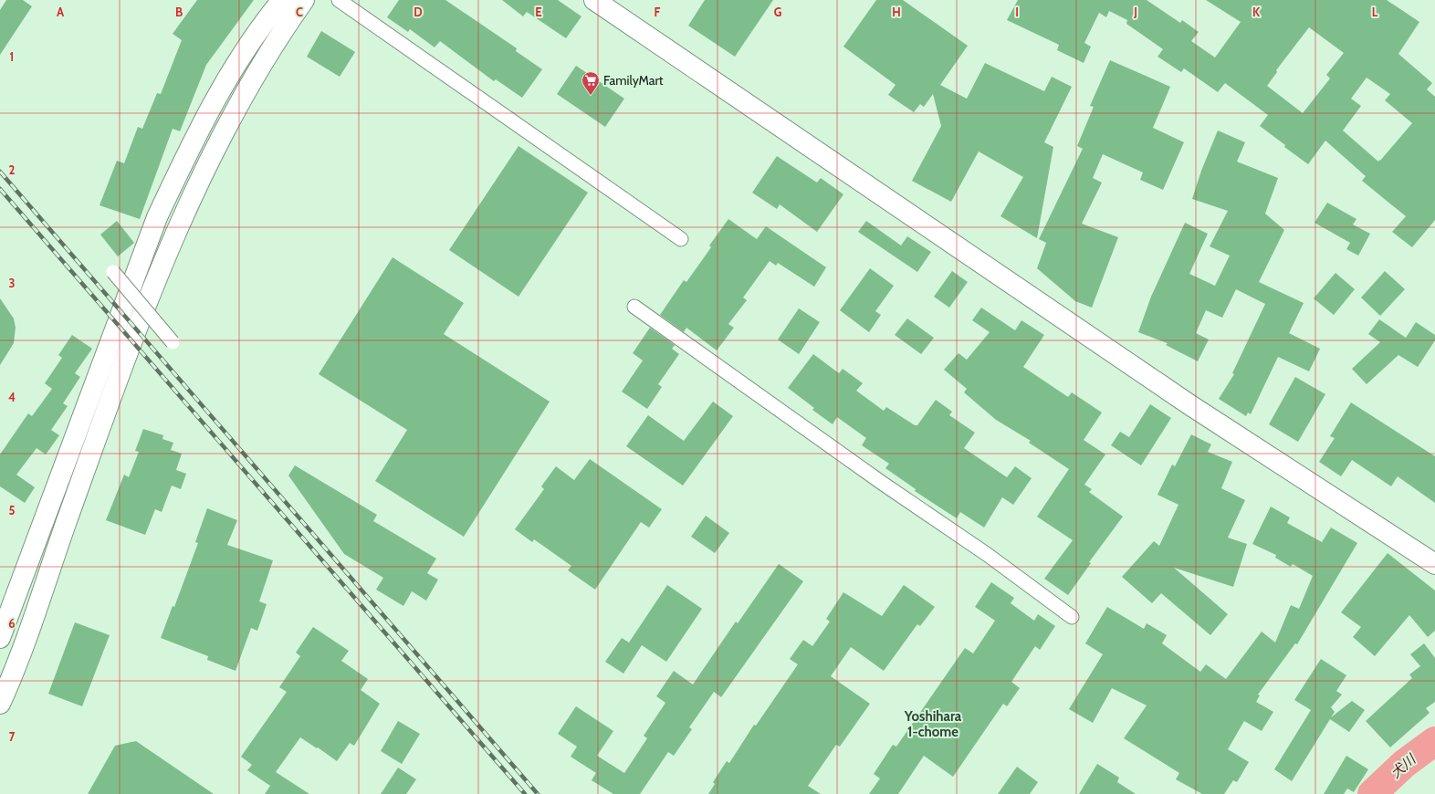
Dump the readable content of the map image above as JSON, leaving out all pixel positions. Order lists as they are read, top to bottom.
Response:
{
  "districts": ["Yoshihara 1-chome"],
  "water": ["犬川"],
  "places": {
    "supermarket": ["FamilyMart"]
  },
  "grid": {
    "columns": [
      "A",
      "B",
      "C",
      "D",
      "E",
      "F",
      "G",
      "H",
      "I",
      "J",
      "K",
      "L"
    ],
    "rows": [
      "1",
      "2",
      "3",
      "4",
      "5",
      "6",
      "7"
    ]
  }
}
